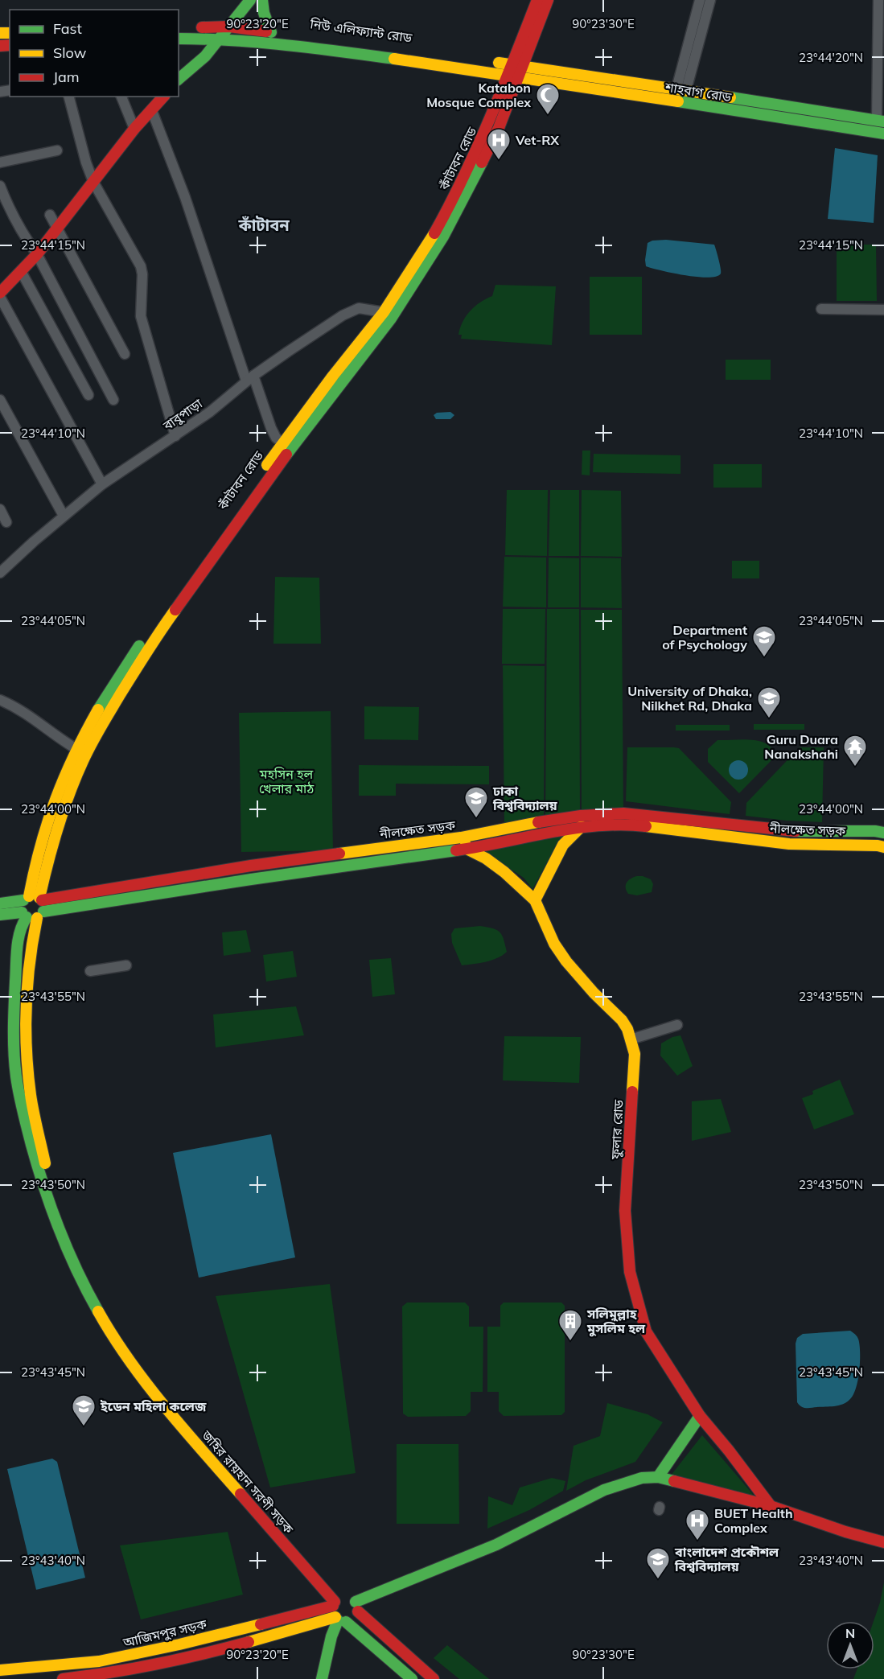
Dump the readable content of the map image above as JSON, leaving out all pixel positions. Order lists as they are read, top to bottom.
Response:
{
  "streets": {
    "main road": [
      "নিউ এলিফ্যান্ট রোড",
      "শাহবাগ রোড",
      "কাঁটাবন রোড",
      "নীলক্ষেত সড়ক",
      "ফুলার রোড",
      "আজিমপুর সড়ক"
    ],
    "street": ["বাবুপাড়া"]
  },
  "crossings": [
    ["নিউ এলিফ্যান্ট রোড", "শাহবাগ রোড"],
    ["নিউ এলিফ্যান্ট রোড", "কাঁটাবন রোড"],
    ["শাহবাগ রোড", "কাঁটাবন রোড"],
    ["কাঁটাবন রোড", "বাবুপাড়া"],
    ["কাঁটাবন রোড", "নীলক্ষেত সড়ক"],
    ["নীলক্ষেত সড়ক", "ফুলার রোড"]
  ],
  "districts": ["কাঁটাবন"],
  "parks": ["মহসিন হল খেলার মাঠ"],
  "places": {
    "mosque": ["Katabon Mosque Complex"],
    "hospital": ["Vet-RX", "BUET Health Complex"],
    "school or university": [
      "Department of Psychology",
      "University of Dhaka, Nilkhet Rd, Dhaka",
      "ঢাকা বিশ্ববিদ্যালয়",
      "ইডেন মহিলা কলেজ",
      "বাংলাদেশ প্রকৌশল বিশ্ববিদ্যালয়"
    ],
    "temple": ["Guru Duara Nanakshahi"],
    "building": ["সলিমুল্লাহ মুসলিম হল"]
  },
  "legend": ["Fast", "Slow", "Jam"],
  "north": "top",
  "coordinates": [
    "90°23'20\"E",
    "90°23'30\"E",
    "23°44'20\"N",
    "23°44'15\"N",
    "23°44'10\"N",
    "23°44'05\"N",
    "23°44'00\"N",
    "23°43'55\"N",
    "23°43'50\"N",
    "23°43'45\"N",
    "23°43'40\"N"
  ]
}
